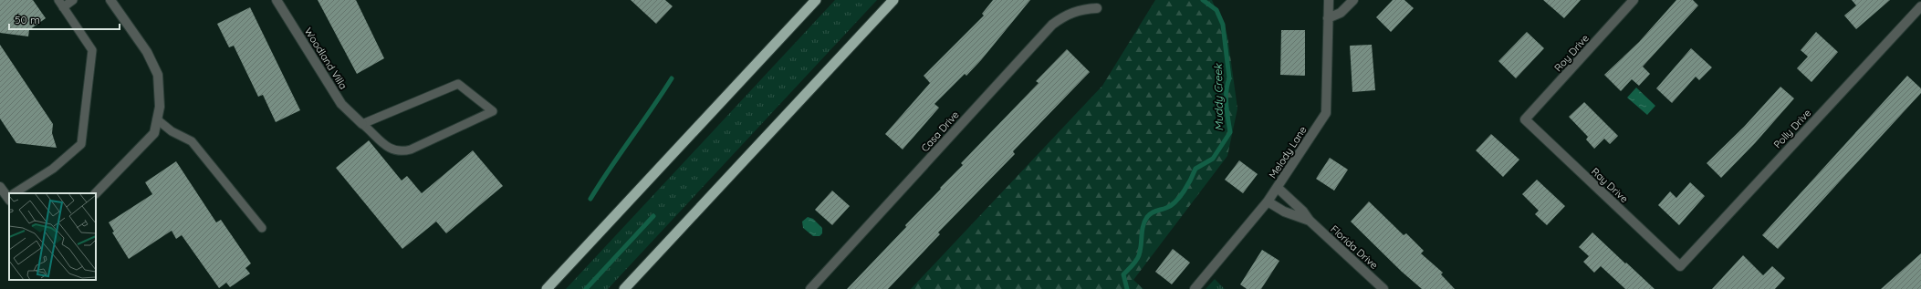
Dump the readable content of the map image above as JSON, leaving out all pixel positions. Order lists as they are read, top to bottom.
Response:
{
  "streets": {
    "street": [
      "Roy Drive",
      "Woodland Villa",
      "Polly Drive",
      "Casa Drive",
      "Melody Lane",
      "Ray Drive",
      "Florida Drive"
    ]
  },
  "crossings": [
    ["Roy Drive", "Ray Drive"],
    ["Polly Drive", "Ray Drive"],
    ["Melody Lane", "Florida Drive"]
  ],
  "water": ["Muddy Creek"],
  "scale_bar": "50 m"
}
